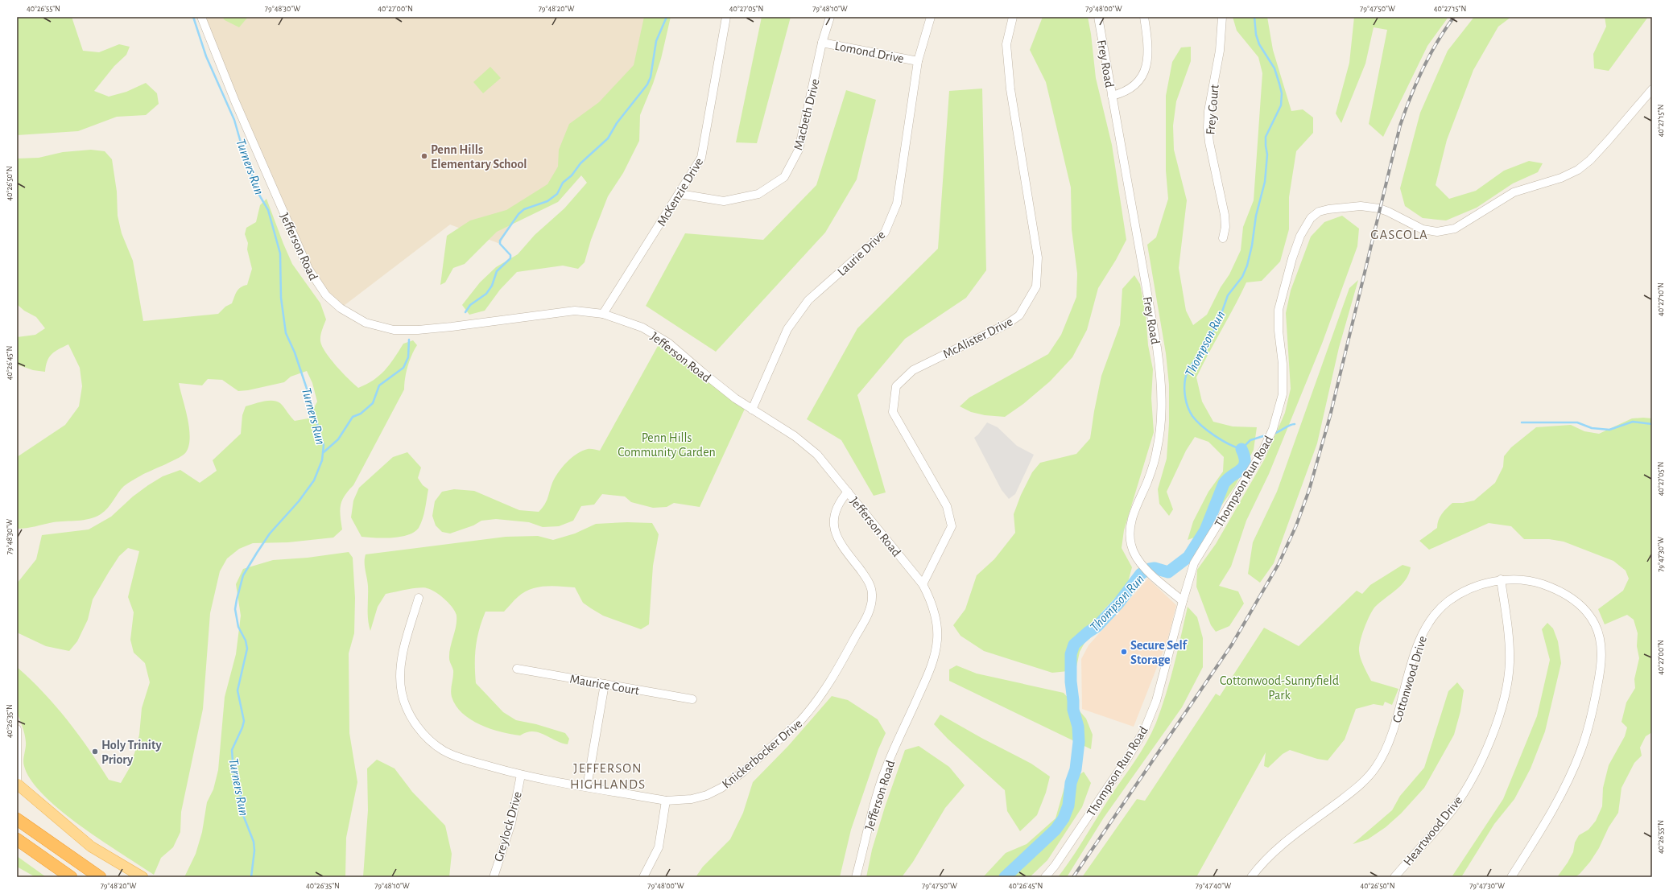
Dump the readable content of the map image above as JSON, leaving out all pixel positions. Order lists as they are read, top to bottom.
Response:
{
  "streets": {
    "street": [
      "Lomond Drive",
      "Frey Road",
      "Frey Court",
      "Macbeth Drive",
      "McKenzie Drive",
      "Jefferson Road",
      "Laurie Drive",
      "McAlister Drive",
      "Thompson Run Road",
      "Cottonwood Drive",
      "Maurice Court",
      "Knickerbocker Drive",
      "Greylock Drive",
      "Heartwood Drive"
    ]
  },
  "crossings": [
    ["Lomond Drive", "Macbeth Drive"],
    ["Lomond Drive", "Laurie Drive"],
    ["Frey Road", "Thompson Run Road"],
    ["Macbeth Drive", "McKenzie Drive"],
    ["McKenzie Drive", "Jefferson Road"],
    ["Jefferson Road", "Laurie Drive"],
    ["Jefferson Road", "McAlister Drive"],
    ["Jefferson Road", "Knickerbocker Drive"],
    ["Cottonwood Drive", "Heartwood Drive"],
    ["Knickerbocker Drive", "Greylock Drive"]
  ],
  "districts": ["GASCOLA", "JEFFERSON HIGHLANDS"],
  "water": ["Turners Run", "Thompson Run"],
  "parks": ["Penn Hills Community Garden", "Cottonwood-Sunnyfield Park"],
  "places": ["Penn Hills Elementary School", "Secure Self Storage", "Holy Trinity Priory"],
  "coordinates": [
    "40°26'55\"N",
    "79°48'30\"W",
    "40°27'00\"N",
    "79°48'20\"W",
    "40°27'05\"N",
    "79°48'10\"W",
    "79°48'00\"W",
    "79°47'50\"W",
    "40°27'15\"N",
    "40°26'50\"N",
    "40°27'10\"N",
    "40°26'45\"N",
    "79°47'30\"W",
    "40°26'35\"N",
    "79°47'40\"W"
  ]
}
